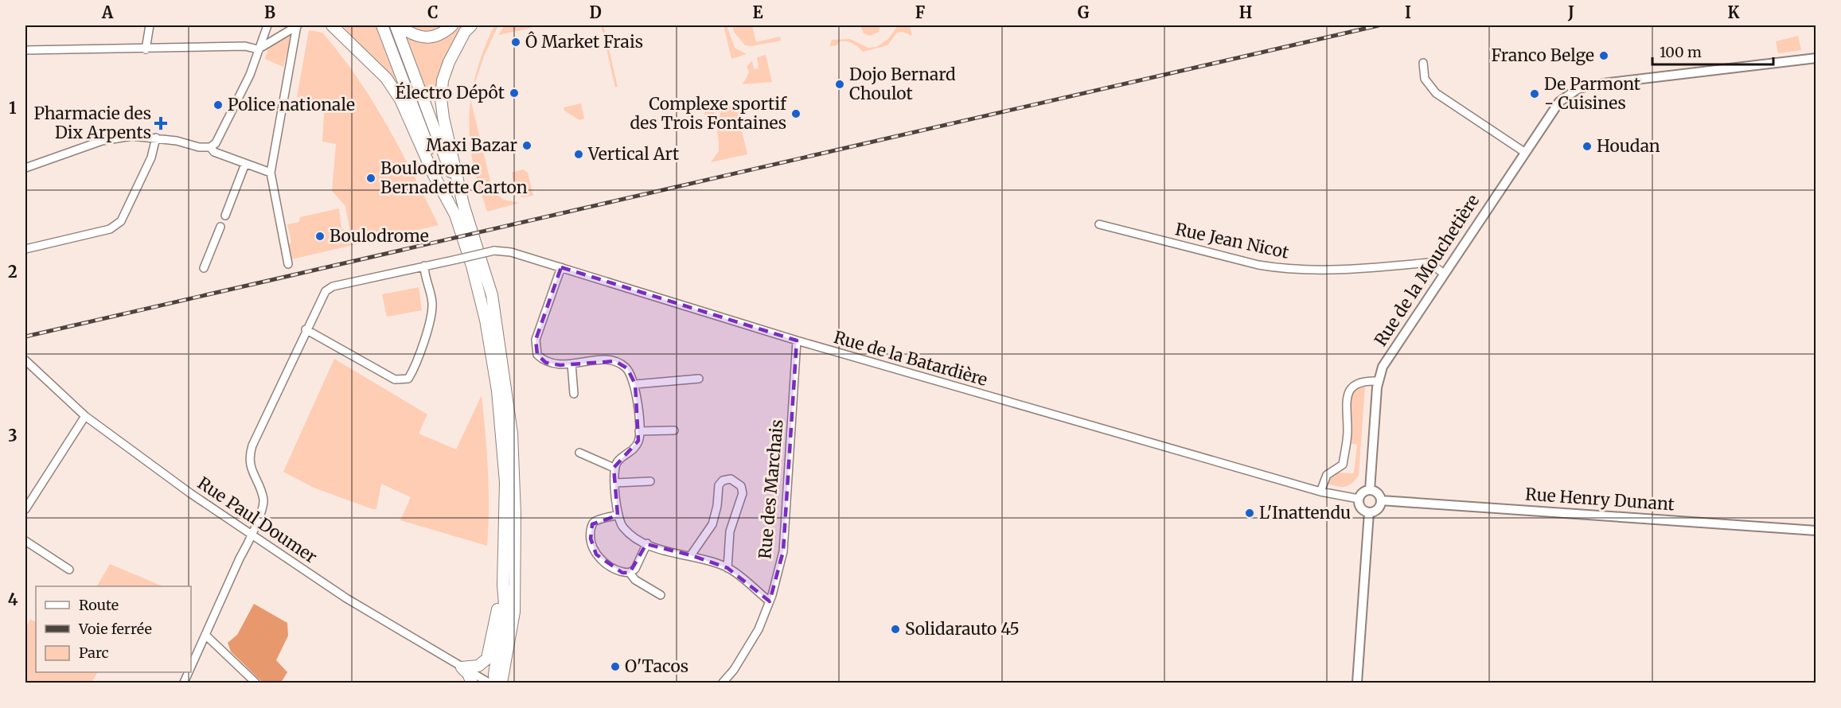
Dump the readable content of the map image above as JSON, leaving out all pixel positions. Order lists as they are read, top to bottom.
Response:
{
  "streets": {
    "street": [
      "Rue Jean Nicot",
      "Rue de la Mouchetière",
      "Rue de la Batardière",
      "Rue des Marchais",
      "Rue Henry Dunant",
      "Rue Paul Doumer"
    ]
  },
  "crossings": [
    ["Rue Jean Nicot", "Rue de la Mouchetière"],
    ["Rue de la Mouchetière", "Rue de la Batardière"],
    ["Rue de la Mouchetière", "Rue Henry Dunant"],
    ["Rue de la Batardière", "Rue des Marchais"],
    ["Rue de la Batardière", "Rue Henry Dunant"]
  ],
  "places": {
    "other": [
      "Ô Market Frais",
      "Franco Belge",
      "Dojo Bernard Choulot",
      "Électro Dépôt",
      "De Parmont - Cuisines",
      "Police nationale",
      "Complexe sportif des Trois Fontaines",
      "Maxi Bazar",
      "Houdan",
      "Vertical Art",
      "Boulodrome Bernadette Carton",
      "Boulodrome",
      "L'Inattendu",
      "Solidarauto 45",
      "O'Tacos"
    ],
    "health": ["Pharmacie des Dix Arpents"]
  },
  "legend": ["Route", "Voie ferrée", "Parc"],
  "scale_bar": "100 m",
  "grid": {
    "columns": [
      "A",
      "B",
      "C",
      "D",
      "E",
      "F",
      "G",
      "H",
      "I",
      "J",
      "K"
    ],
    "rows": [
      "1",
      "2",
      "3",
      "4"
    ]
  }
}
